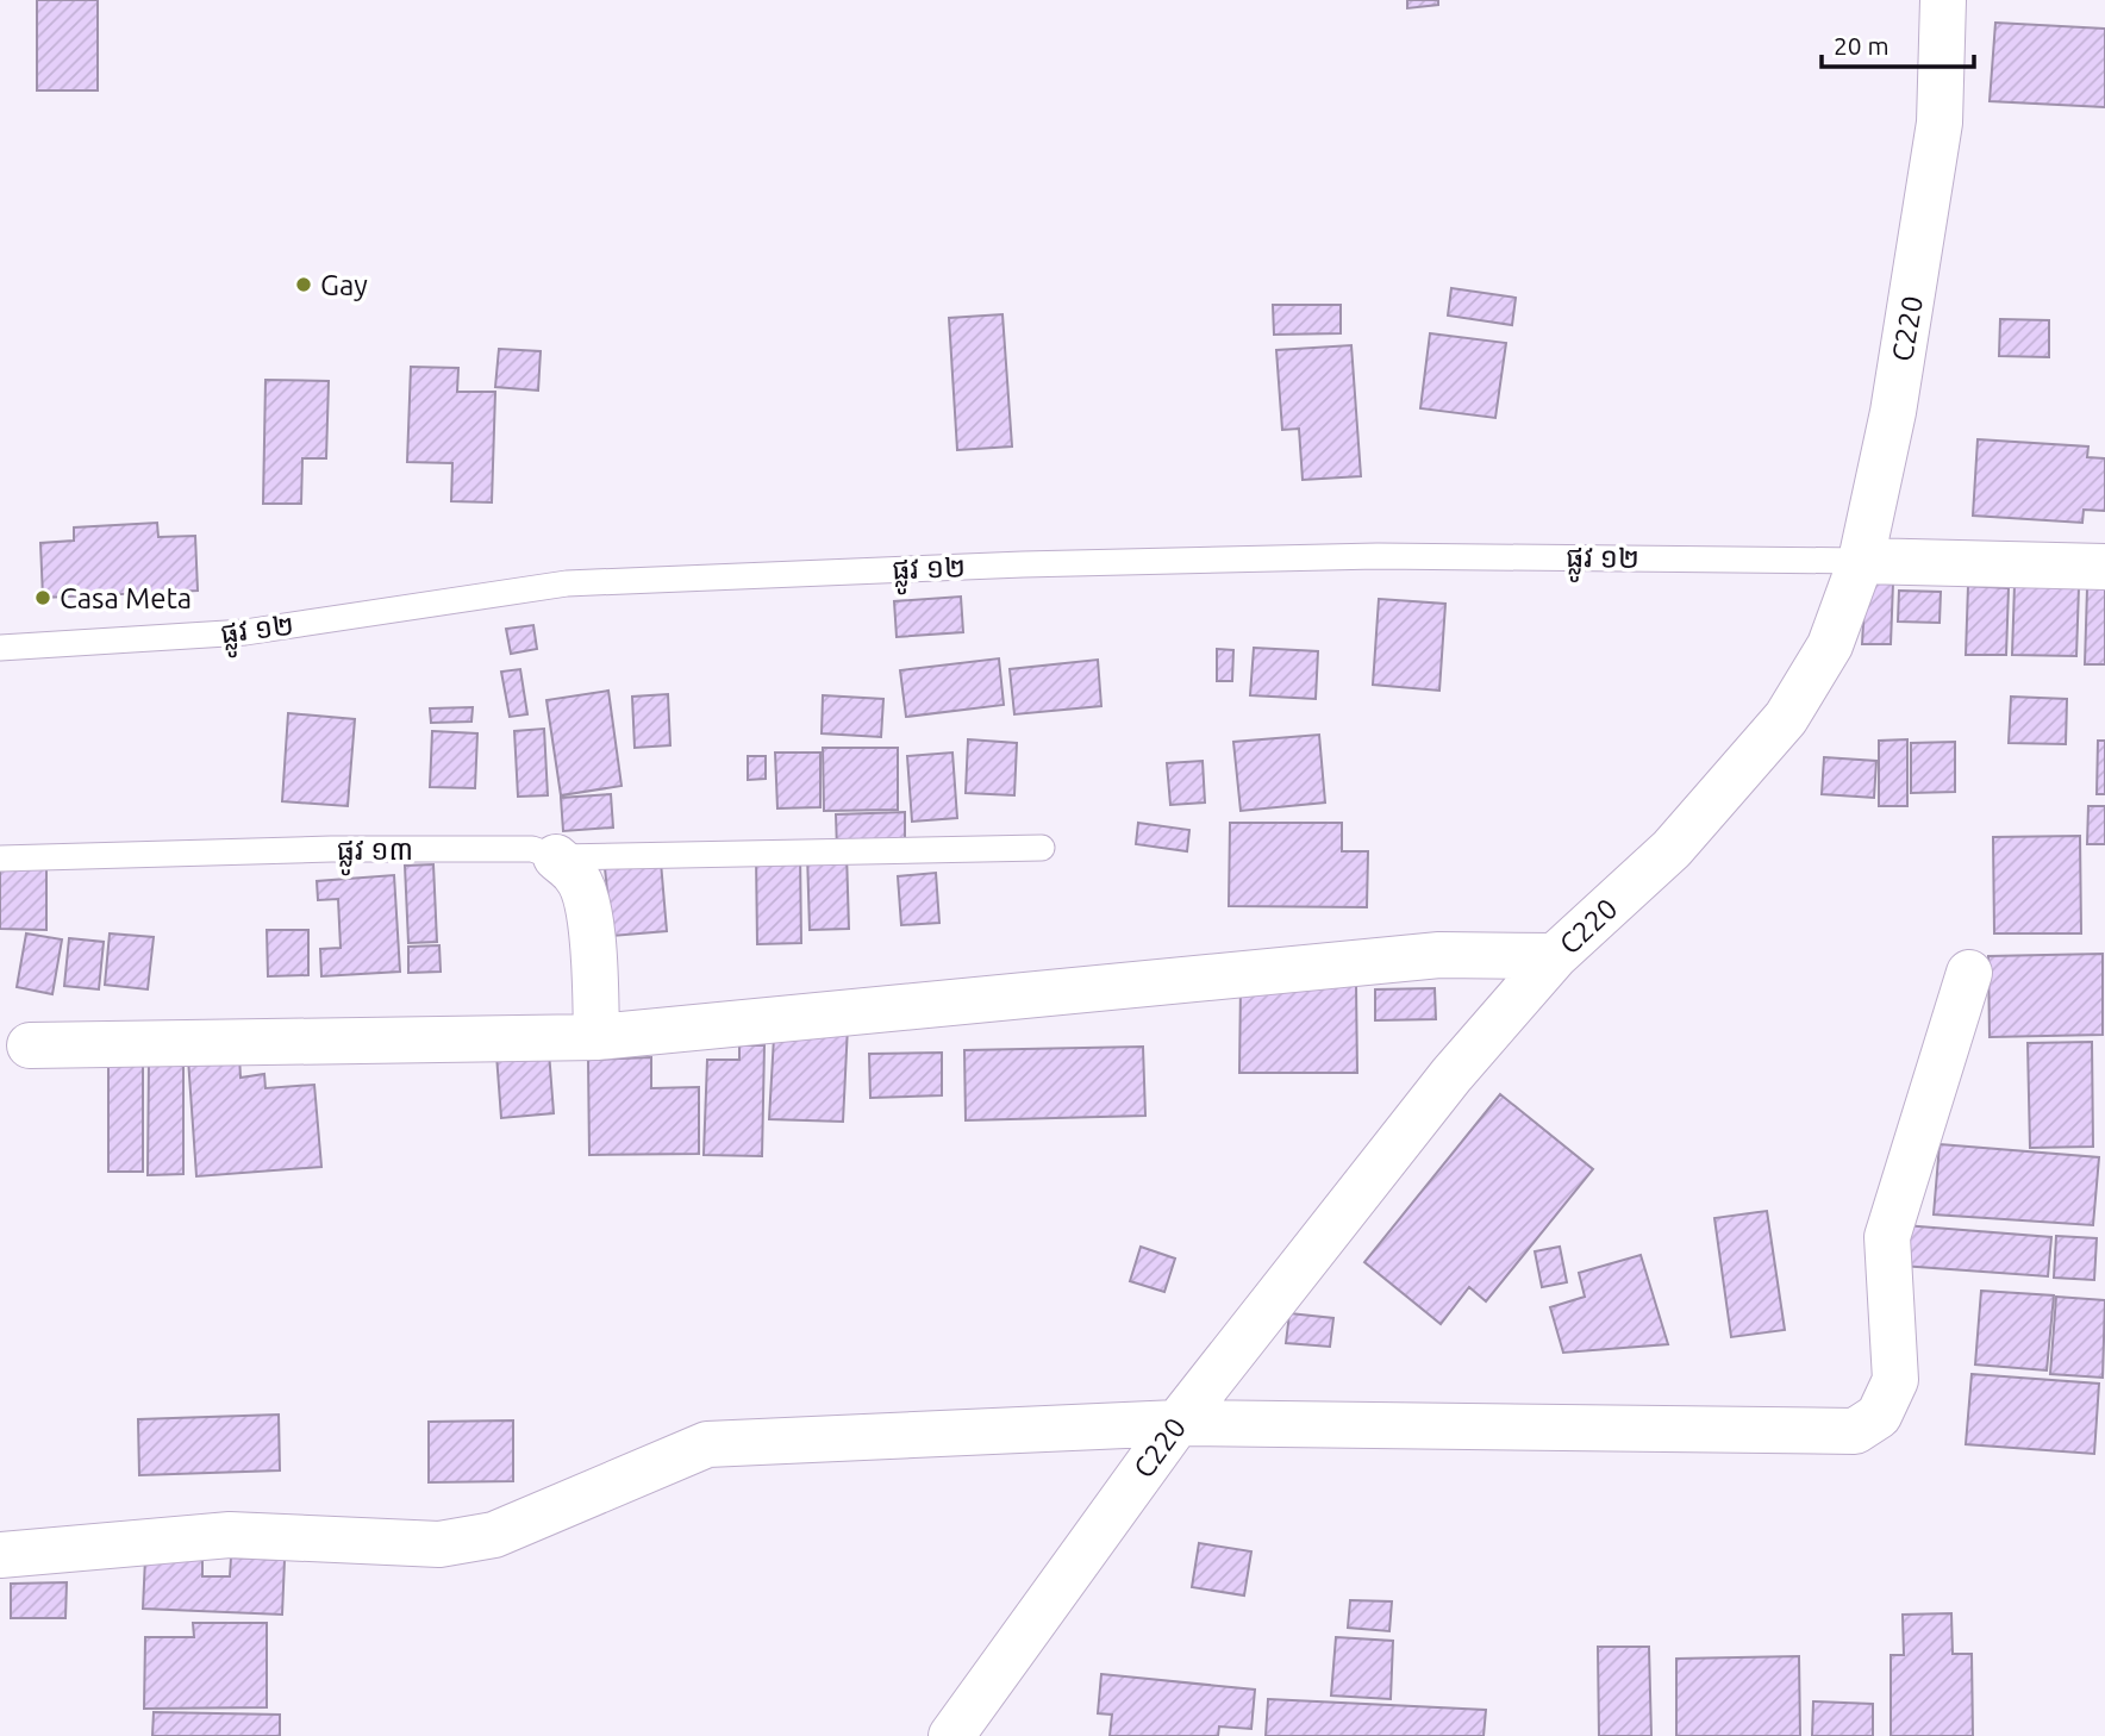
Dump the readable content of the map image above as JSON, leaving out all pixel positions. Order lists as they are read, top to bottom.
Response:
{
  "streets": {
    "street": ["C220"],
    "lane": ["ផ្លូវ ១២", "ផ្លូវ ១៣"]
  },
  "crossings": [
    ["C220", "ផ្លូវ ១២"]
  ],
  "places": ["Gay", "Casa Meta"],
  "scale_bar": "20 m"
}
